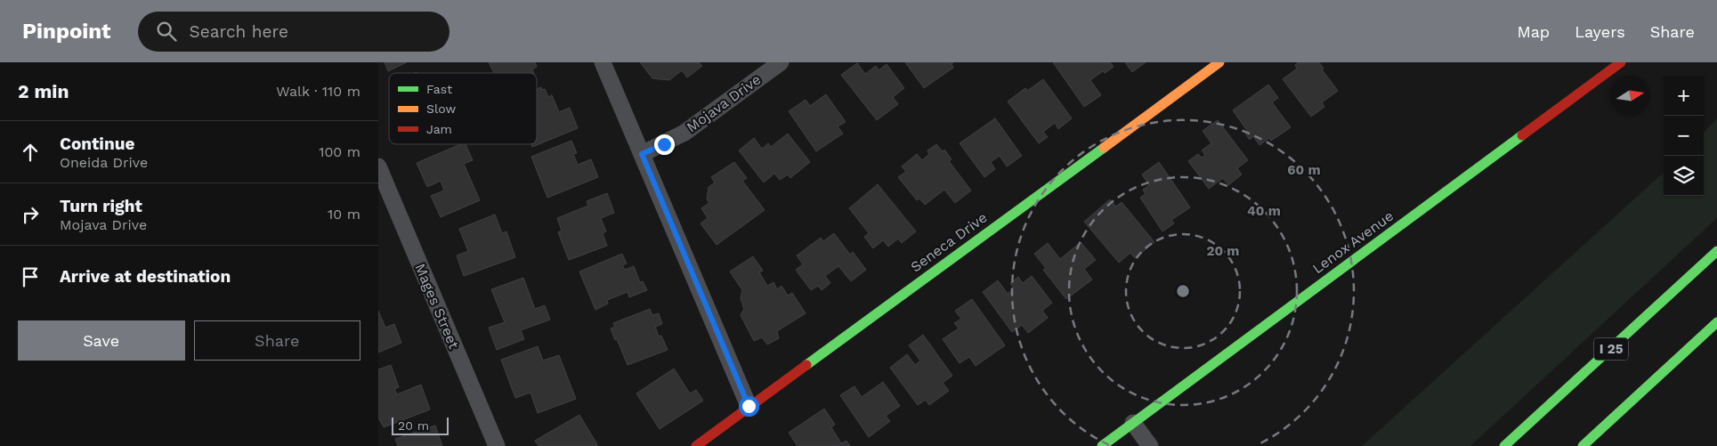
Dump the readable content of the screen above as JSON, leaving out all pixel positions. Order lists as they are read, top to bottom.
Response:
{
  "streets": {
    "main road": ["Seneca Drive", "Lenox Avenue", "I 25"],
    "street": ["Mojava Drive", "Mages Street"]
  },
  "legend": ["Fast", "Slow", "Jam"],
  "scale_bar": "20 m",
  "north": "right",
  "page": {
    "header": "Pinpoint",
    "search": "Search here",
    "nav": ["Map", "Layers", "Share"],
    "heading": ["2 min", "Walk · 110 m"],
    "map_buttons": ["+", "−"],
    "list": [
      ["Continue", "Oneida Drive", "100 m"],
      ["Turn right", "Mojava Drive", "10 m"],
      "Arrive at destination"
    ],
    "buttons": ["Save", "Share"],
    "scale": "20 m"
  },
  "rings": ["60 m", "40 m", "20 m"]
}
